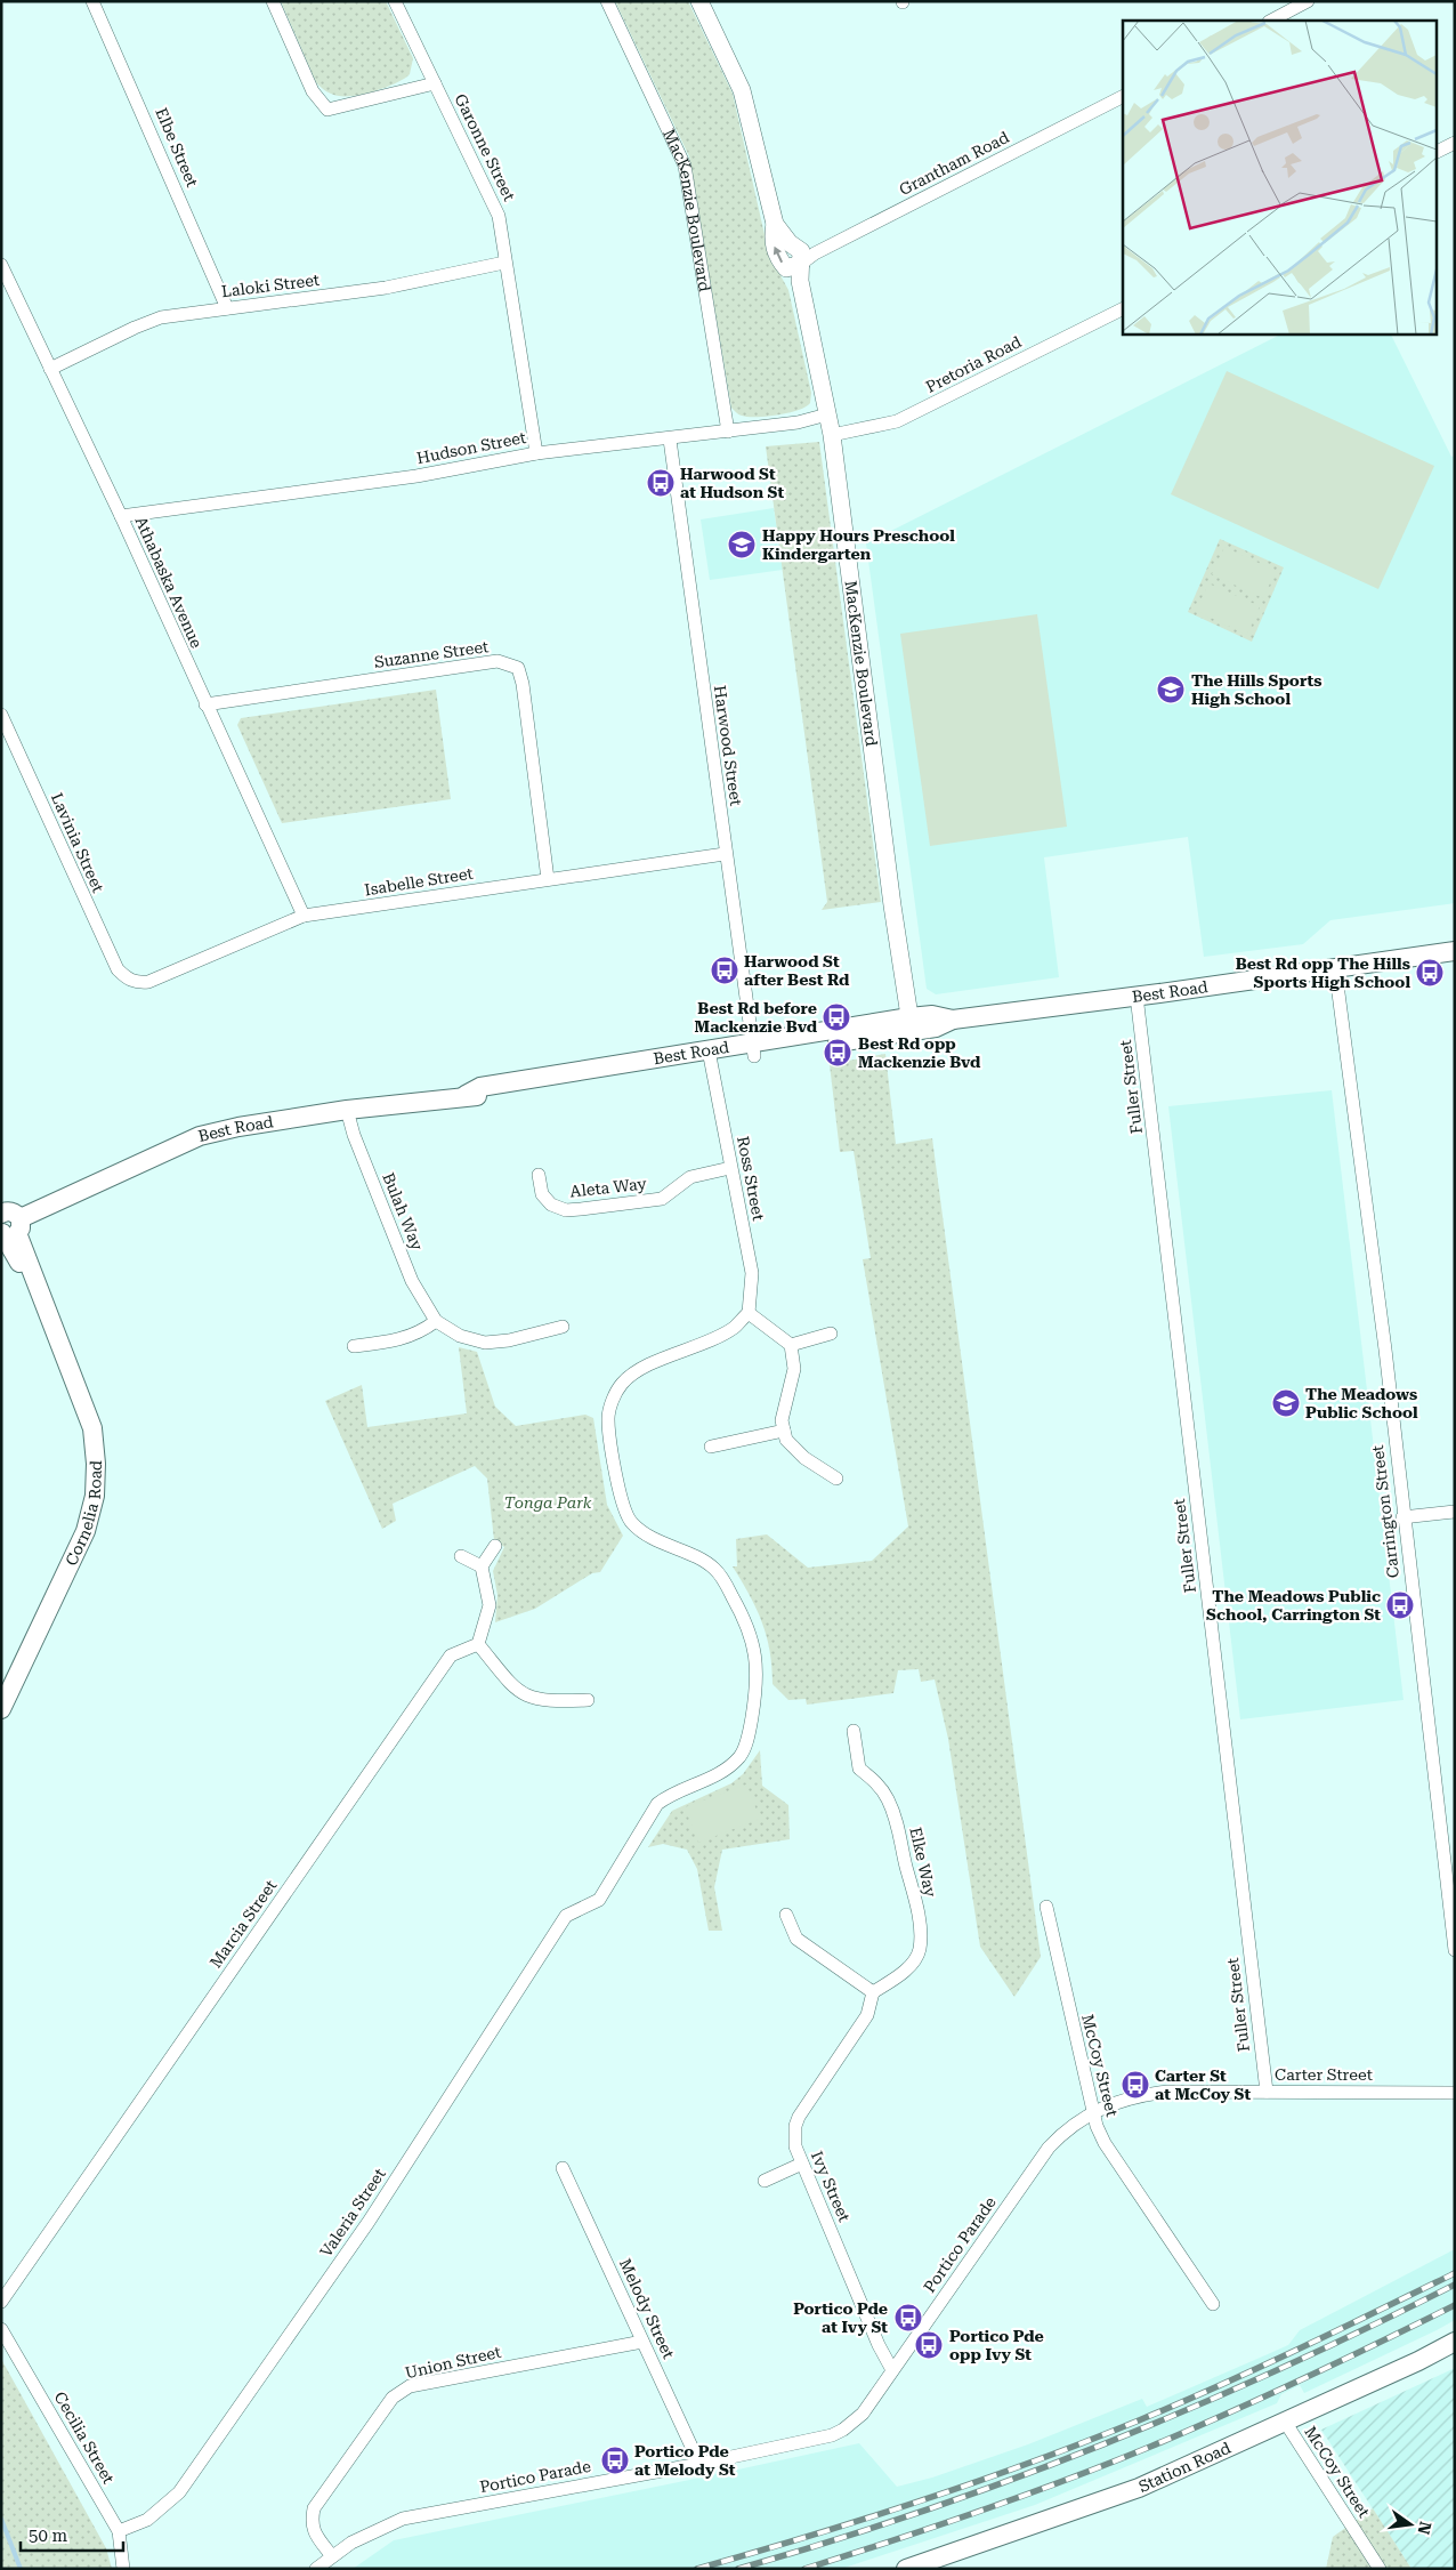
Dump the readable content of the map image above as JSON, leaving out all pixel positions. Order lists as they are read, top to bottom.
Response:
{
  "streets": {
    "main road": ["Best Road", "Cornelia Road", "Station Road"],
    "street": [
      "Elbe Street",
      "Garonne Street",
      "Grantham Road",
      "MacKenzie Boulevard",
      "Laloki Street",
      "Pretoria Road",
      "Hudson Street",
      "Athabaska Avenue",
      "Suzanne Street",
      "Harwood Street",
      "Lavinia Street",
      "Isabelle Street",
      "Fuller Street",
      "Ross Street",
      "Aleta Way",
      "Bulah Way",
      "Carrington Street",
      "Elke Way",
      "Marcia Street",
      "McCoy Street",
      "Carter Street",
      "Ivy Street",
      "Valeria Street",
      "Portico Parade",
      "Melody Street",
      "Union Street",
      "Cecilia Street"
    ]
  },
  "crossings": [
    ["Elbe Street", "Laloki Street"],
    ["Garonne Street", "Laloki Street"],
    ["Garonne Street", "Hudson Street"],
    ["Grantham Road", "MacKenzie Boulevard"],
    ["MacKenzie Boulevard", "Pretoria Road"],
    ["MacKenzie Boulevard", "Hudson Street"],
    ["MacKenzie Boulevard", "Best Road"],
    ["Laloki Street", "Athabaska Avenue"],
    ["Hudson Street", "Athabaska Avenue"],
    ["Hudson Street", "Harwood Street"],
    ["Athabaska Avenue", "Suzanne Street"],
    ["Athabaska Avenue", "Isabelle Street"],
    ["Suzanne Street", "Isabelle Street"],
    ["Harwood Street", "Isabelle Street"],
    ["Harwood Street", "Best Road"],
    ["Lavinia Street", "Isabelle Street"],
    ["Best Road", "Fuller Street"],
    ["Best Road", "Ross Street"],
    ["Best Road", "Bulah Way"],
    ["Best Road", "Cornelia Road"],
    ["Best Road", "Carrington Street"],
    ["Fuller Street", "Carter Street"],
    ["Ross Street", "Aleta Way"],
    ["Ross Street", "Valeria Street"],
    ["Elke Way", "Ivy Street"],
    ["McCoy Street", "Carter Street"],
    ["McCoy Street", "Portico Parade"],
    ["McCoy Street", "Station Road"],
    ["Carter Street", "Portico Parade"],
    ["Ivy Street", "Portico Parade"],
    ["Valeria Street", "Cecilia Street"],
    ["Portico Parade", "Melody Street"],
    ["Portico Parade", "Union Street"],
    ["Melody Street", "Union Street"]
  ],
  "parks": ["Tonga Park"],
  "places": {
    "bus stop": [
      "Harwood St at Hudson St",
      "Harwood St after Best Rd",
      "Best Rd opp The Hills Sports High School",
      "Best Rd before Mackenzie Bvd",
      "Best Rd opp Mackenzie Bvd",
      "The Meadows Public School, Carrington St",
      "Carter St at McCoy St",
      "Portico Pde at Ivy St",
      "Portico Pde opp Ivy St",
      "Portico Pde at Melody St"
    ],
    "school or university": ["Happy Hours Preschool Kindergarten", "The Hills Sports High School", "The Meadows Public School"]
  },
  "scale_bar": "50 m",
  "north": "right"
}
